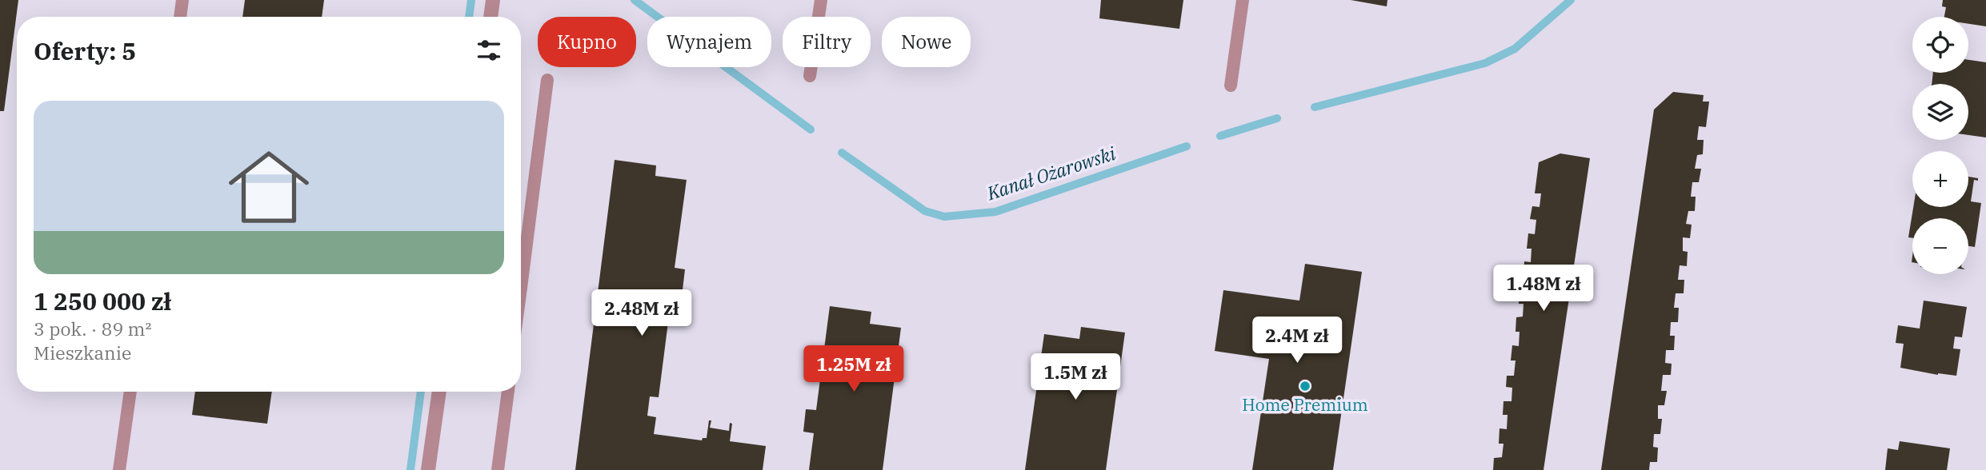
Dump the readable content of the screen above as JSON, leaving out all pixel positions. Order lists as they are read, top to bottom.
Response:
{
  "water": ["Kanał Ożarowski"],
  "places": ["Home Premium"],
  "page": {
    "map_buttons": ["+", "−"],
    "chip": [
      "Kupno",
      "Wynajem",
      "Filtry",
      "Nowe"
    ],
    "heading": "Oferty: 5",
    "list": [
      {
        "name": "1 250 000 zł",
        "note": "3 pok. · 89 m² · Mieszkanie"
      }
    ],
    "price": [
      "1.48M zł",
      "2.48M zł",
      "2.4M zł",
      "1.25M zł",
      "1.5M zł"
    ]
  }
}
